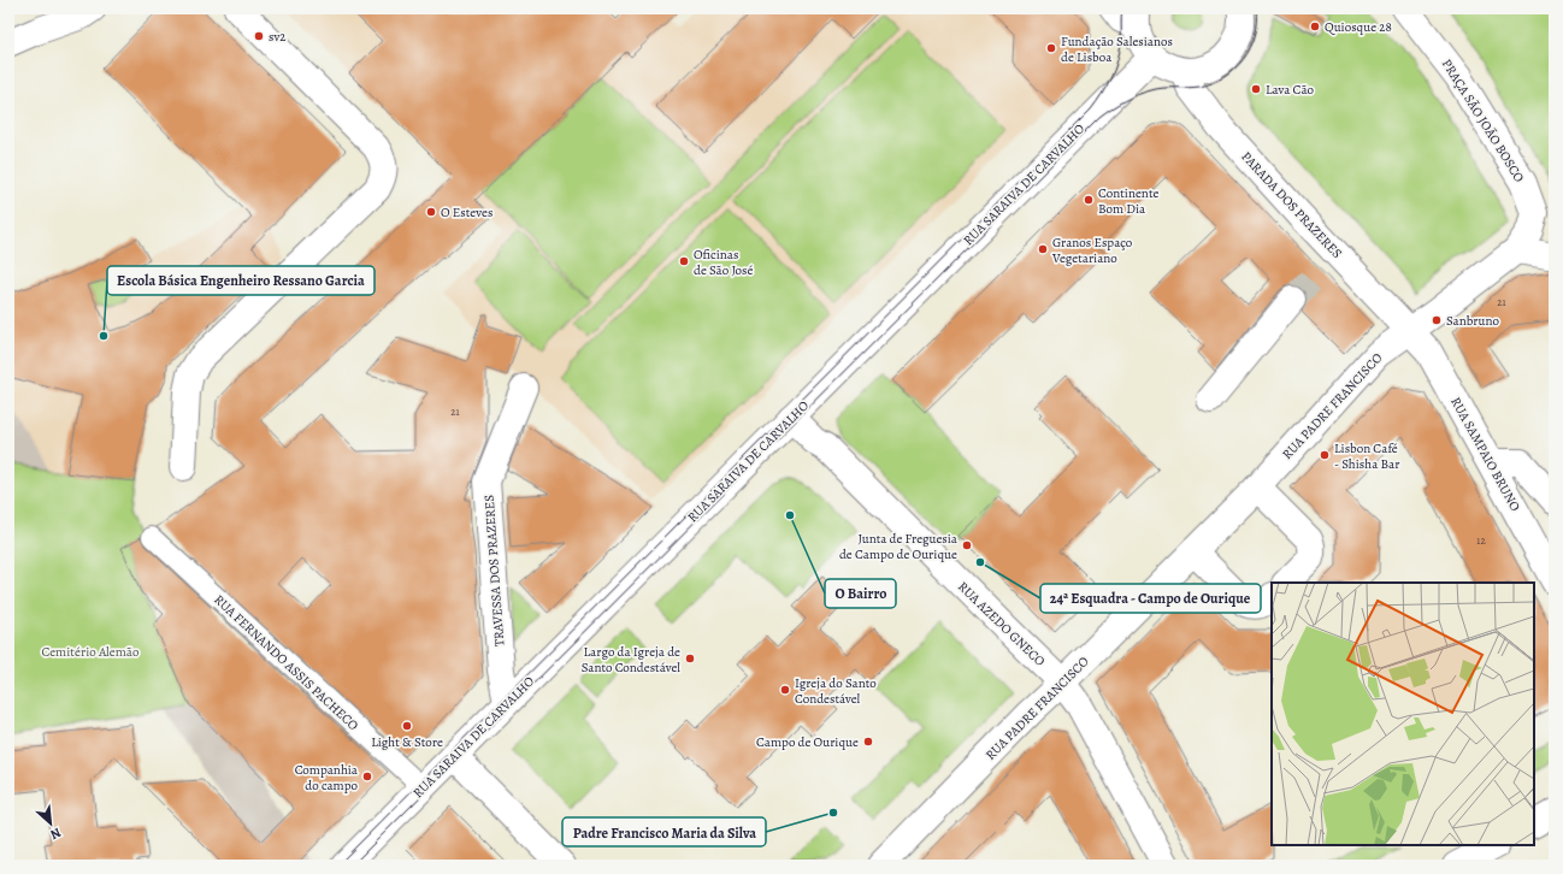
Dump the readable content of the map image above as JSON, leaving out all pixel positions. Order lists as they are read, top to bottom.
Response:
{
  "streets": {
    "street": [
      "PRAÇA SÃO JOÃO BOSCO",
      "RUA SARAIVA DE CARVALHO",
      "PARADA DOS PRAZERES",
      "RUA PADRE FRANCISCO",
      "RUA SAMPAIO BRUNO",
      "TRAVESSA DOS PRAZERES",
      "RUA AZEDO GNECO",
      "RUA FERNANDO ASSIS PACHECO"
    ]
  },
  "crossings": [
    ["PRAÇA SÃO JOÃO BOSCO", "PARADA DOS PRAZERES"],
    ["PRAÇA SÃO JOÃO BOSCO", "RUA PADRE FRANCISCO"],
    ["PRAÇA SÃO JOÃO BOSCO", "RUA SAMPAIO BRUNO"],
    ["RUA SARAIVA DE CARVALHO", "TRAVESSA DOS PRAZERES"],
    ["RUA SARAIVA DE CARVALHO", "RUA AZEDO GNECO"],
    ["RUA SARAIVA DE CARVALHO", "RUA FERNANDO ASSIS PACHECO"],
    ["PARADA DOS PRAZERES", "RUA PADRE FRANCISCO"],
    ["PARADA DOS PRAZERES", "RUA SAMPAIO BRUNO"],
    ["RUA PADRE FRANCISCO", "RUA SAMPAIO BRUNO"],
    ["RUA PADRE FRANCISCO", "RUA AZEDO GNECO"]
  ],
  "parks": ["Cemitério Alemão"],
  "places": [
    "Quiosque 28",
    "sv2",
    "Fundação Salesianos de Lisboa",
    "Lava Cão",
    "Continente Bom Dia",
    "O Esteves",
    "Granos Espaço Vegetariano",
    "Oficinas de São José",
    "Sanbruno",
    "Escola Básica Engenheiro Ressano Garcia",
    "Lisbon Café - Shisha Bar",
    "O Bairro",
    "Junta de Freguesia de Campo de Ourique",
    "24ª Esquadra - Campo de Ourique",
    "Largo da Igreja de Santo Condestável",
    "Igreja do Santo Condestável",
    "Light & Store",
    "Campo de Ourique",
    "Companhia do campo",
    "Padre Francisco Maria da Silva"
  ],
  "house_numbers": ["21", "21", "12"],
  "north": "bottom right"
}
